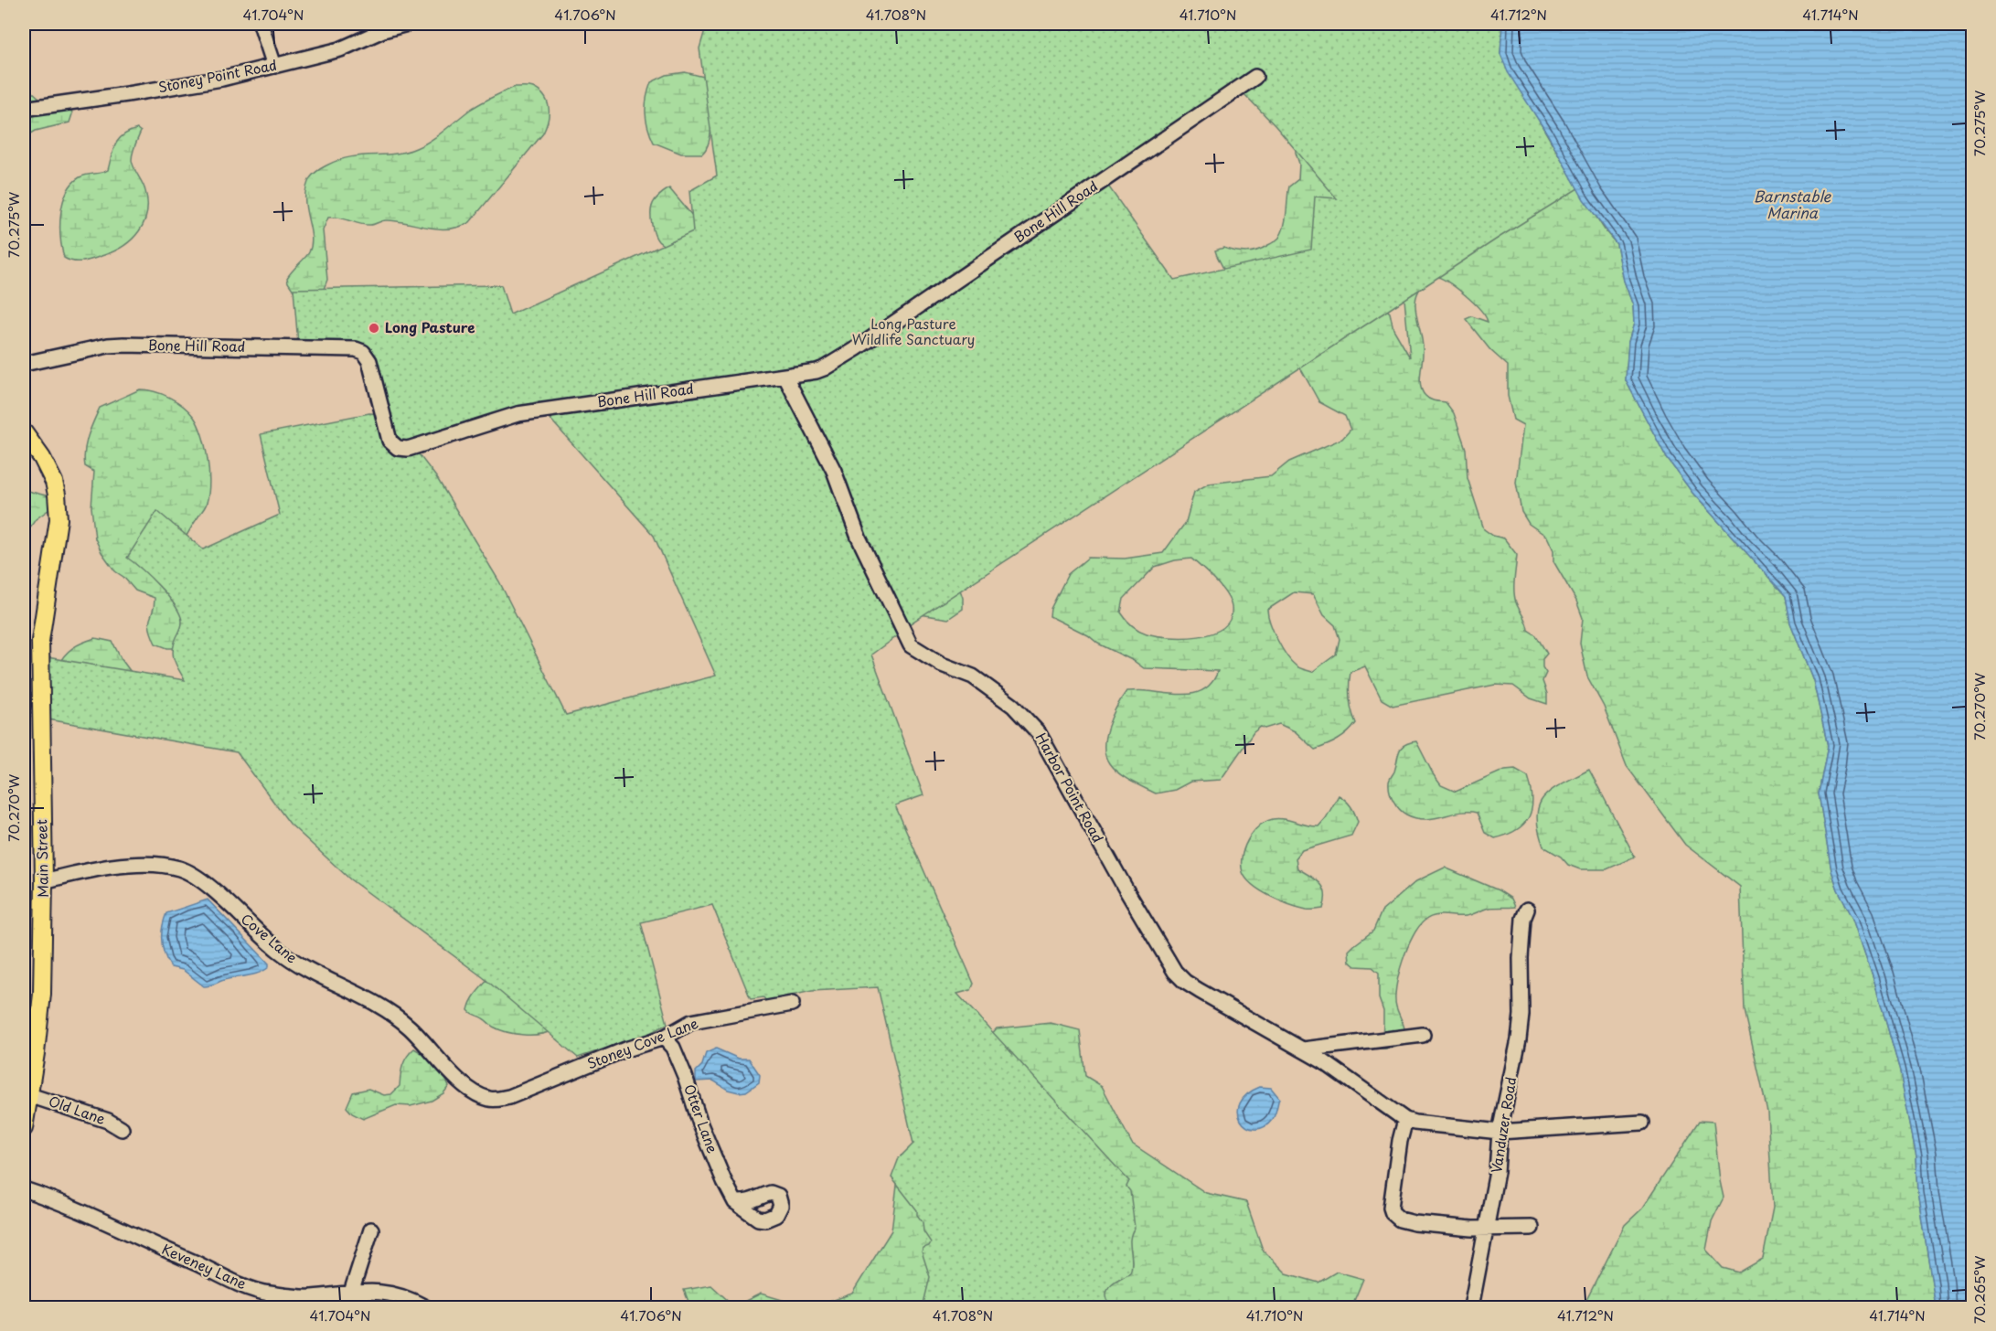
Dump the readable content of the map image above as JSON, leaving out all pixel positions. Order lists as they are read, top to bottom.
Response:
{
  "streets": {
    "main road": ["Main Street"],
    "street": [
      "Stoney Point Road",
      "Bone Hill Road",
      "Harbor Point Road",
      "Cove Lane",
      "Stoney Cove Lane",
      "Old Lane",
      "Otter Lane",
      "Vanduzer Road",
      "Keveney Lane"
    ]
  },
  "crossings": [
    ["Bone Hill Road", "Harbor Point Road"],
    ["Main Street", "Cove Lane"],
    ["Main Street", "Old Lane"],
    ["Cove Lane", "Stoney Cove Lane"],
    ["Stoney Cove Lane", "Otter Lane"]
  ],
  "water": ["Barnstable Marina"],
  "parks": ["Long Pasture Wildlife Sanctuary"],
  "places": ["Long Pasture"],
  "coordinates": [
    "41.704°N",
    "41.706°N",
    "41.708°N",
    "41.710°N",
    "41.712°N",
    "41.714°N",
    "70.275°W",
    "70.270°W",
    "70.265°W"
  ]
}
